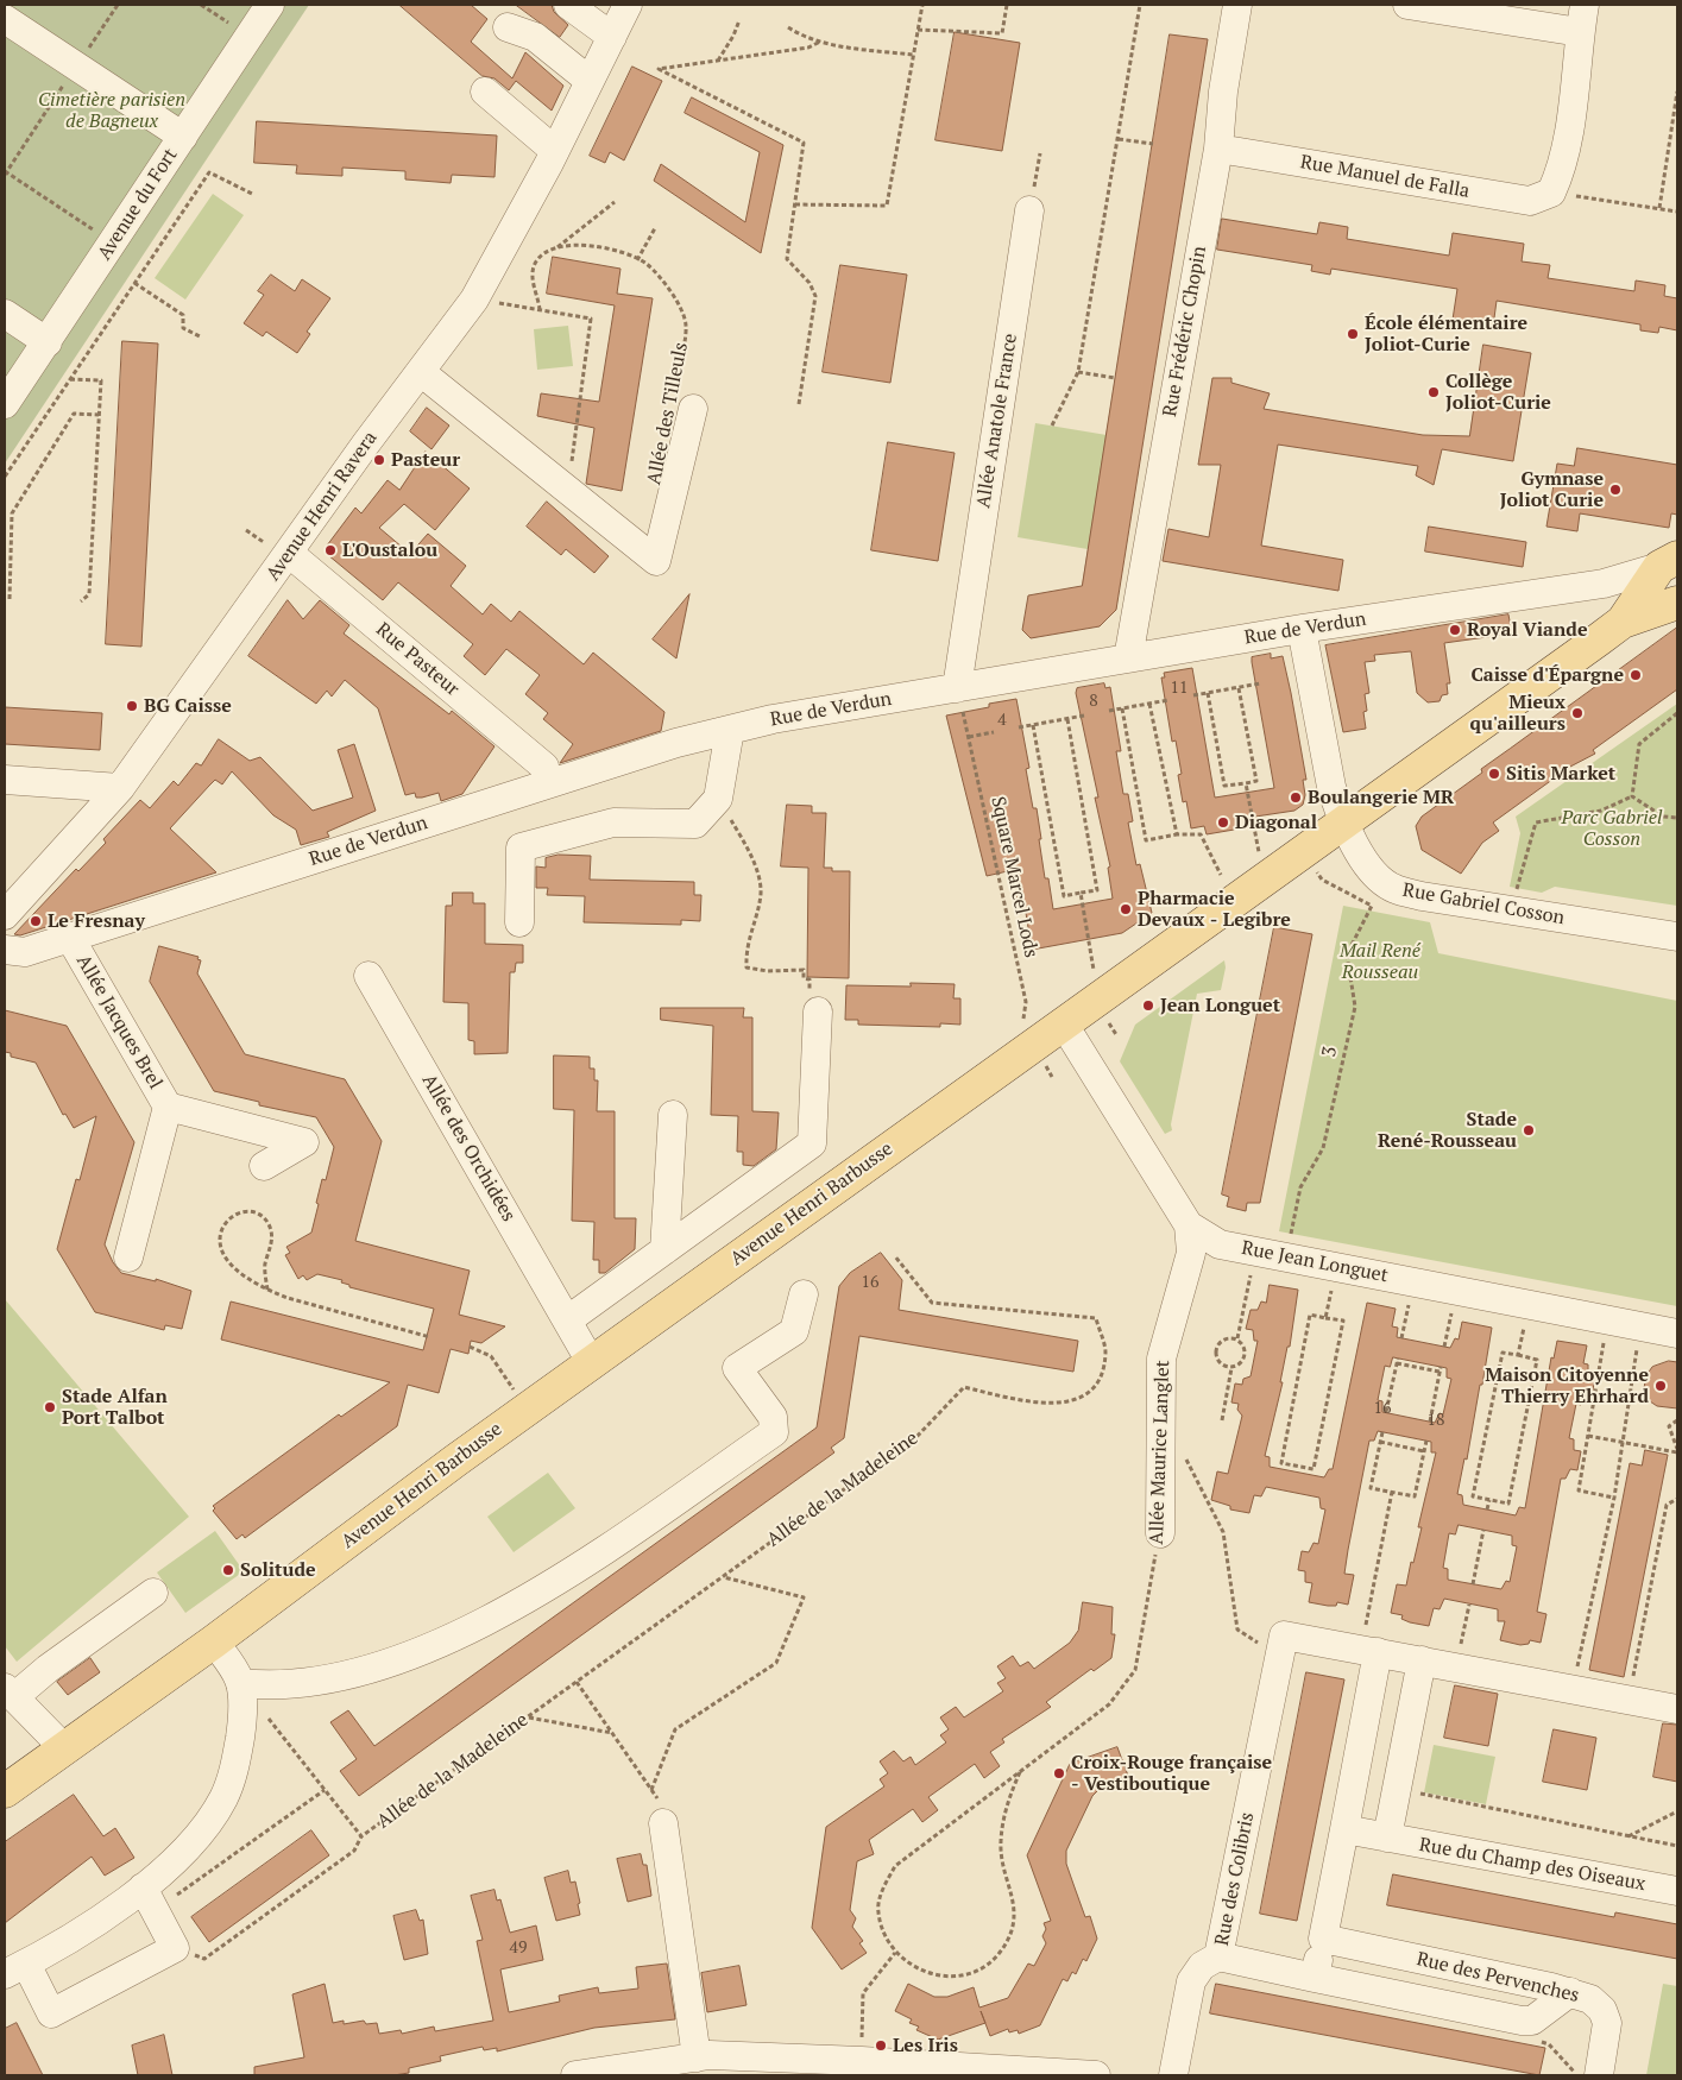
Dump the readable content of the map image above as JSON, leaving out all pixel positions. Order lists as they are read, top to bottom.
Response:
{
  "streets": {
    "main road": ["Avenue Henri Barbusse"],
    "street": [
      "Rue Manuel de Falla",
      "Avenue du Fort",
      "Rue Frédéric Chopin",
      "Allée des Tilleuls",
      "Allée Anatole France",
      "Avenue Henri Ravera",
      "Rue de Verdun",
      "Rue Pasteur",
      "Rue Gabriel Cosson",
      "Allée Jacques Brel",
      "Allée des Orchidées",
      "Rue Jean Longuet",
      "Allée Maurice Langlet",
      "Rue du Champ des Oiseaux",
      "Rue des Colibris",
      "Rue des Pervenches"
    ],
    "path": ["Square Marcel Lods", "3", "Allée de la Madeleine"]
  },
  "crossings": [
    ["Rue Manuel de Falla", "Rue Frédéric Chopin"],
    ["Rue Frédéric Chopin", "Rue de Verdun"],
    ["Allée des Tilleuls", "Avenue Henri Ravera"],
    ["Allée Anatole France", "Rue de Verdun"],
    ["Allée Anatole France", "Square Marcel Lods"],
    ["Avenue Henri Ravera", "Rue Pasteur"],
    ["Rue de Verdun", "Square Marcel Lods"],
    ["Rue de Verdun", "Rue Gabriel Cosson"],
    ["Rue de Verdun", "Allée Jacques Brel"],
    ["Rue de Verdun", "Avenue Henri Barbusse"],
    ["Rue Gabriel Cosson", "Avenue Henri Barbusse"],
    ["3", "Rue Jean Longuet"],
    ["Allée des Orchidées", "Avenue Henri Barbusse"],
    ["Avenue Henri Barbusse", "Rue Jean Longuet"],
    ["Rue Jean Longuet", "Allée Maurice Langlet"]
  ],
  "parks": ["Cimetière parisien de Bagneux", "Parc Gabriel Cosson", "Mail René Rousseau"],
  "places": [
    "École élémentaire Joliot-Curie",
    "Collège Joliot-Curie",
    "Pasteur",
    "Gymnase Joliot Curie",
    "L'Oustalou",
    "Royal Viande",
    "Caisse d'Épargne",
    "BG Caisse",
    "Mieux qu'ailleurs",
    "Sitis Market",
    "Boulangerie MR",
    "Diagonal",
    "Pharmacie Devaux - Legibre",
    "Le Fresnay",
    "Jean Longuet",
    "Stade René-Rousseau",
    "Maison Citoyenne Thierry Ehrhard",
    "Stade Alfan Port Talbot",
    "Solitude",
    "Croix-Rouge française - Vestiboutique",
    "Les Iris"
  ],
  "house_numbers": [
    "11",
    "8",
    "4",
    "16",
    "16",
    "18",
    "49"
  ]
}
